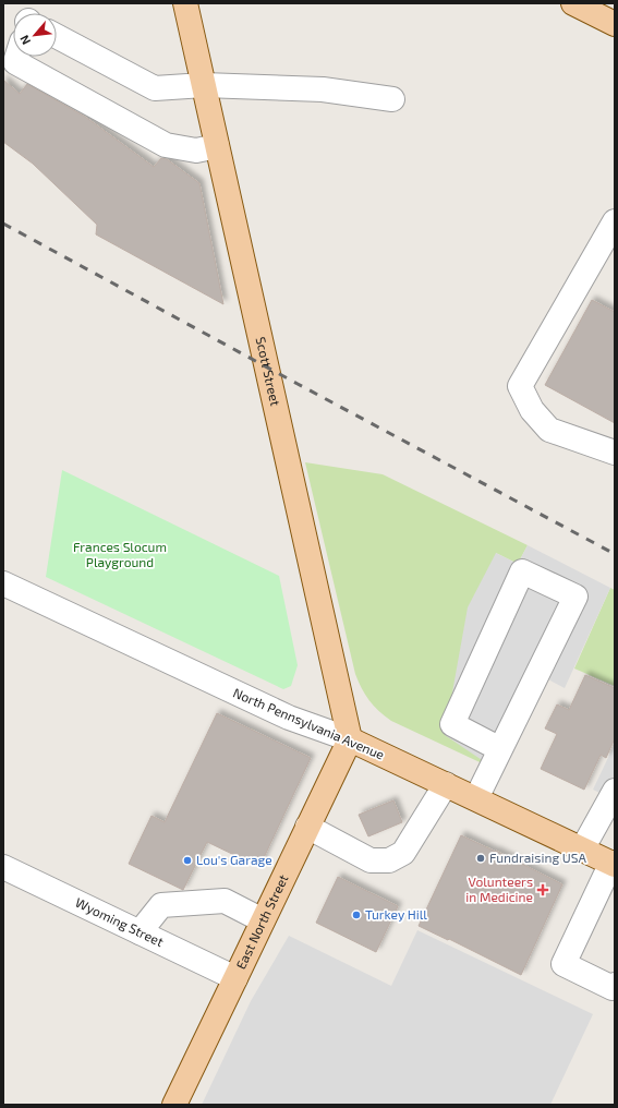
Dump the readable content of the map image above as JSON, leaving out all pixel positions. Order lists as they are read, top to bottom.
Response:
{
  "streets": {
    "main road": ["Scott Street", "North Pennsylvania Avenue", "East North Street"],
    "street": ["Wyoming Street"]
  },
  "crossings": [
    ["Scott Street", "North Pennsylvania Avenue"],
    ["Scott Street", "East North Street"],
    ["North Pennsylvania Avenue", "East North Street"],
    ["Wyoming Street", "East North Street"]
  ],
  "parks": ["Frances Slocum Playground"],
  "places": {
    "other": ["Fundraising USA", "Lou's Garage", "Turkey Hill"],
    "health": ["Volunteers in Medicine"]
  },
  "north": "bottom left"
}
